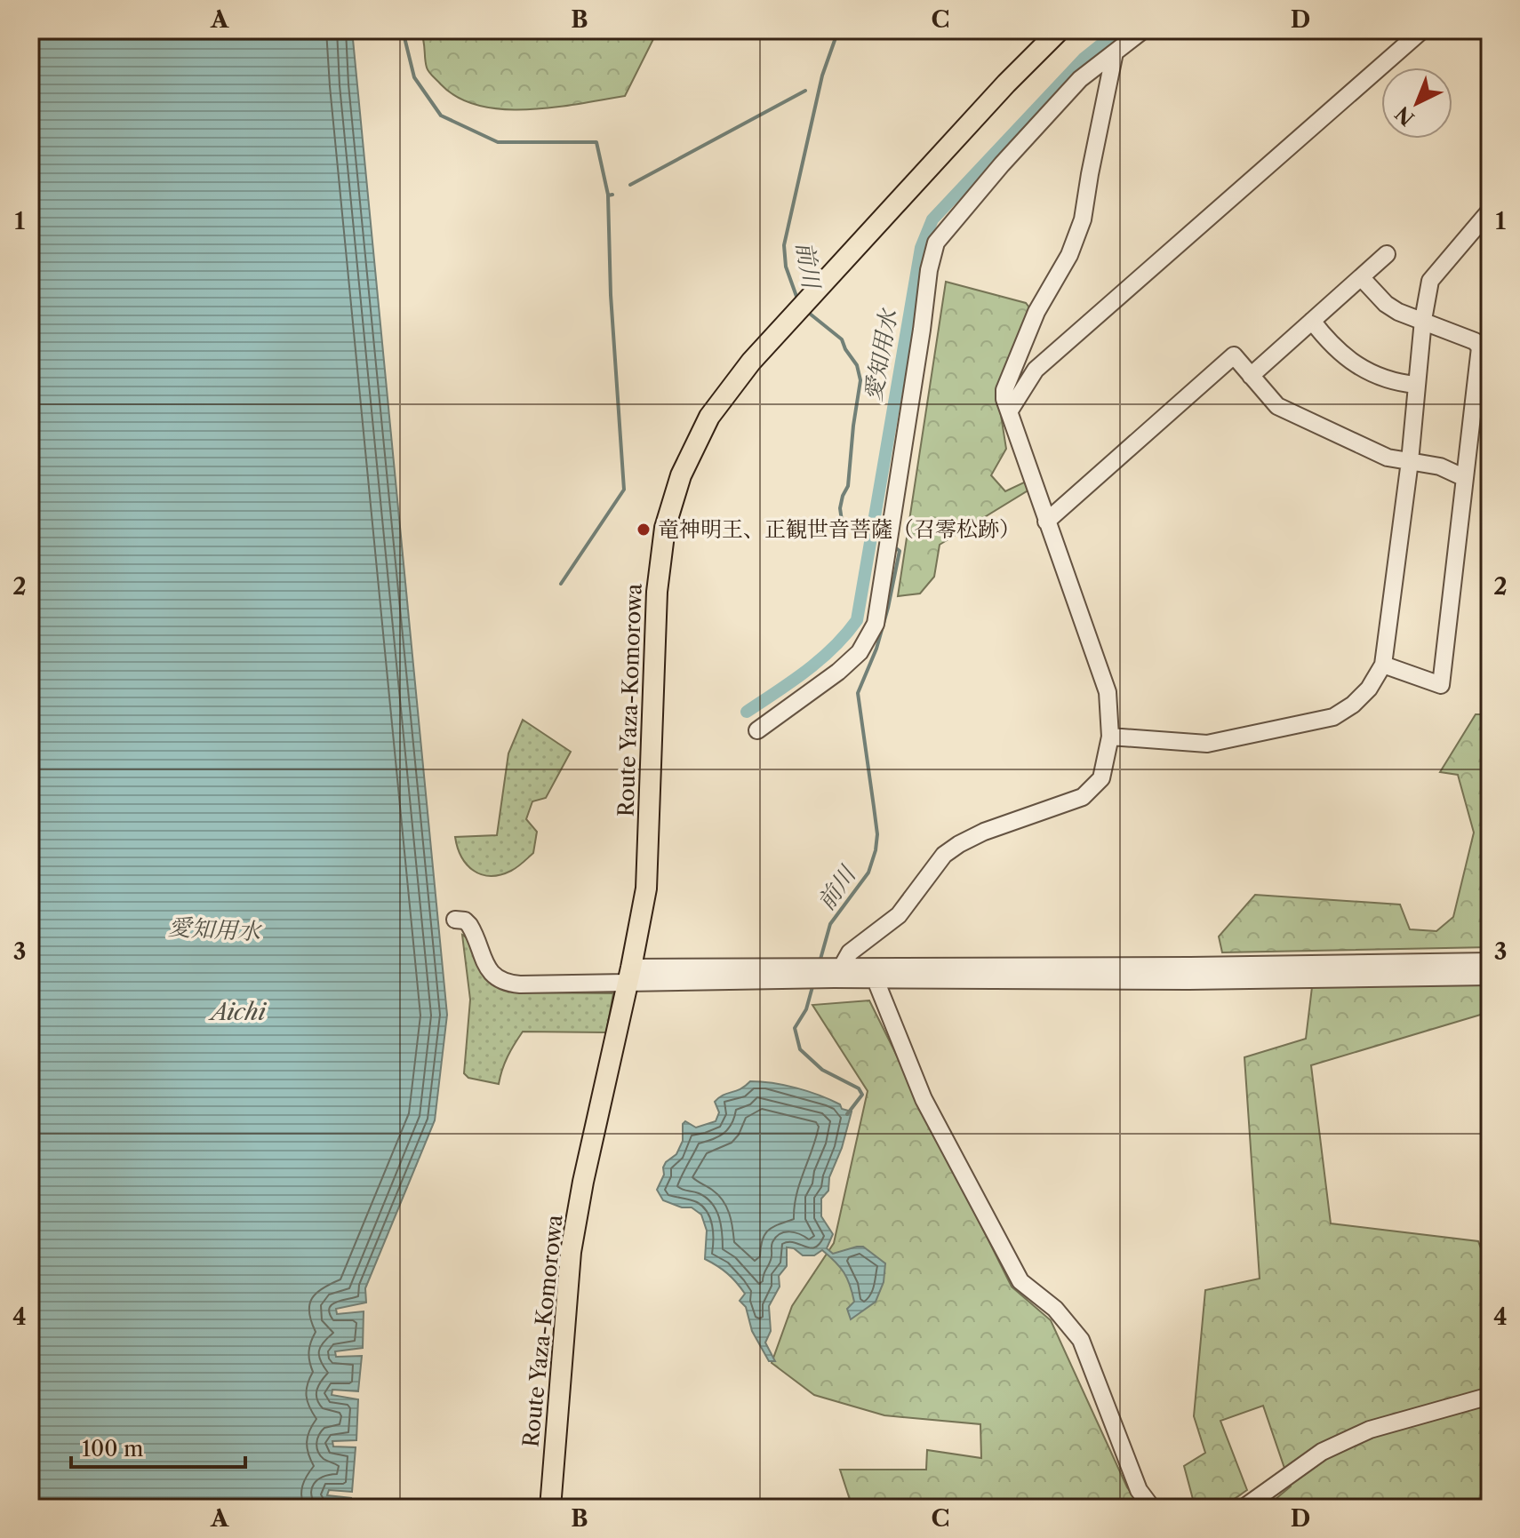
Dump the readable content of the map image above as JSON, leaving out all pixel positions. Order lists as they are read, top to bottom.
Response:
{
  "streets": {
    "main road": ["Route Yaza-Komorowa"]
  },
  "water": ["前川", "愛知用水", "Aichi"],
  "places": ["竜神明王、正観世音菩薩（召零松跡）"],
  "scale_bar": "100 m",
  "north": "bottom left",
  "grid": {
    "columns": [
      "A",
      "B",
      "C",
      "D"
    ],
    "rows": [
      "1",
      "2",
      "3",
      "4"
    ]
  }
}
